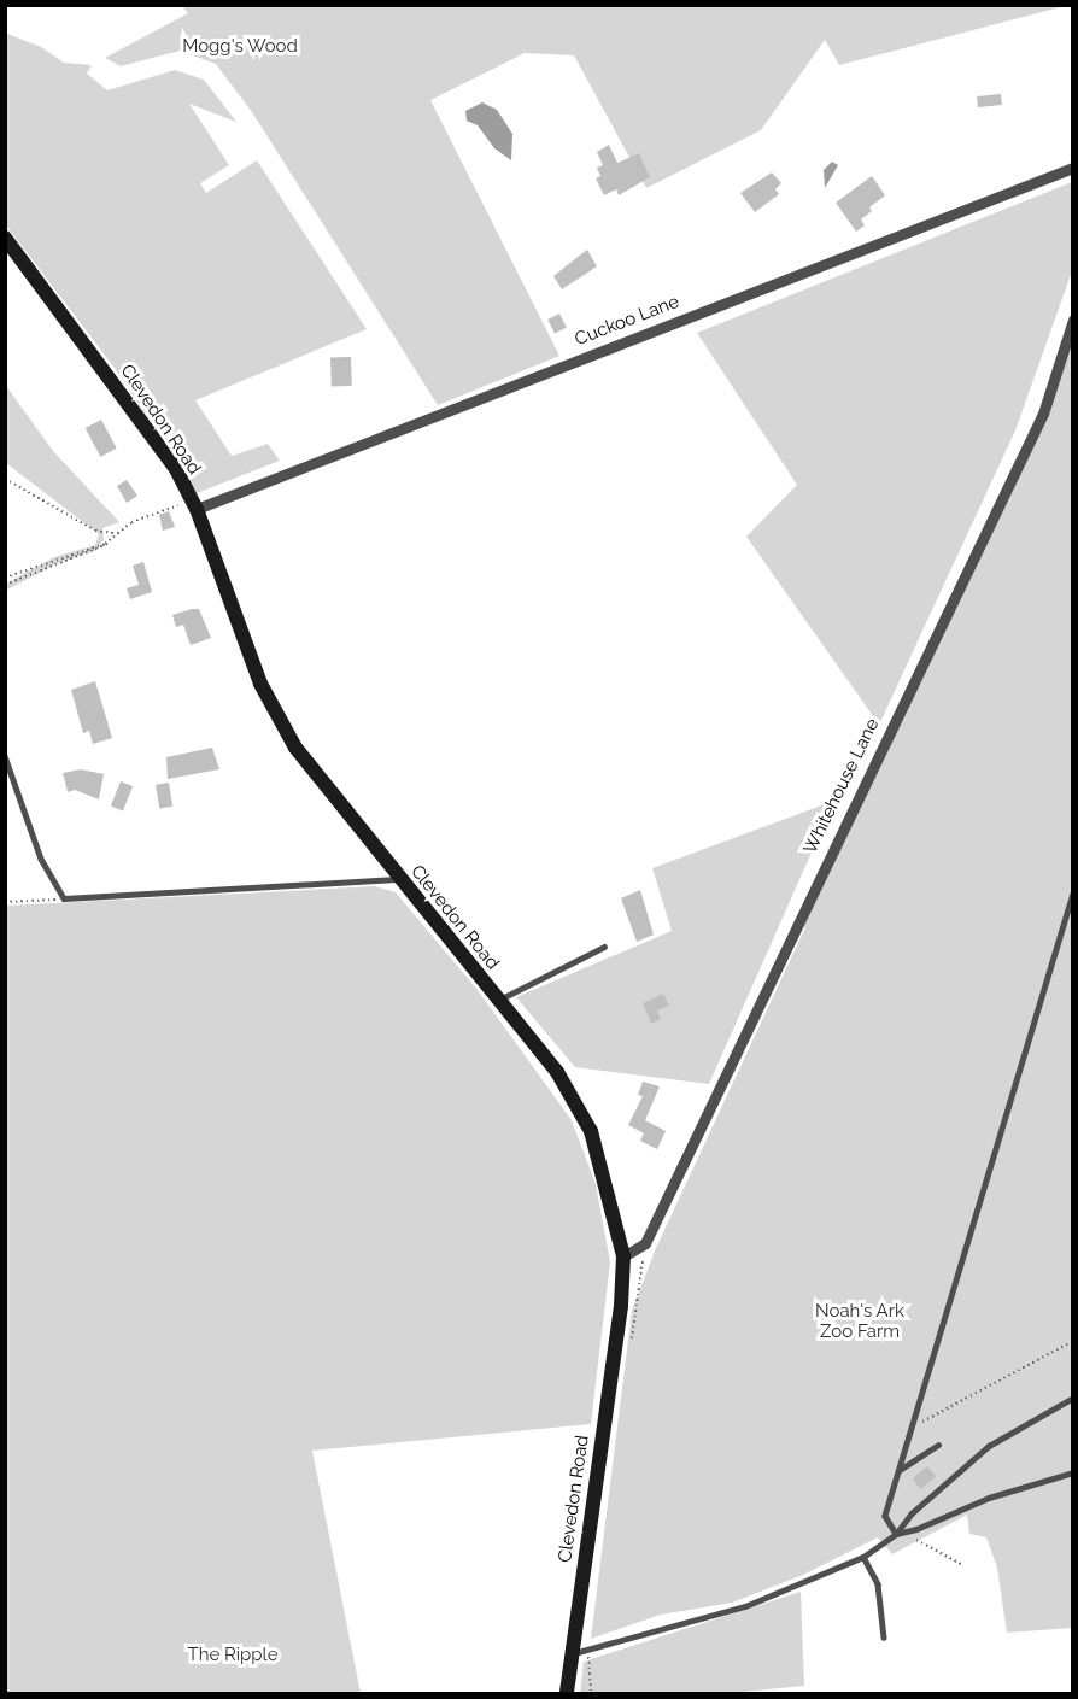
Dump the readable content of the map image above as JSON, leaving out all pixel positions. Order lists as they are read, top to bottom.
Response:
{
  "streets": {
    "main road": ["Clevedon Road"],
    "street": ["Cuckoo Lane", "Whitehouse Lane"]
  },
  "crossings": [
    ["Cuckoo Lane", "Clevedon Road"],
    ["Clevedon Road", "Whitehouse Lane"]
  ],
  "parks": ["Mogg's Wood", "Noah's Ark Zoo Farm", "The Ripple"]
}
